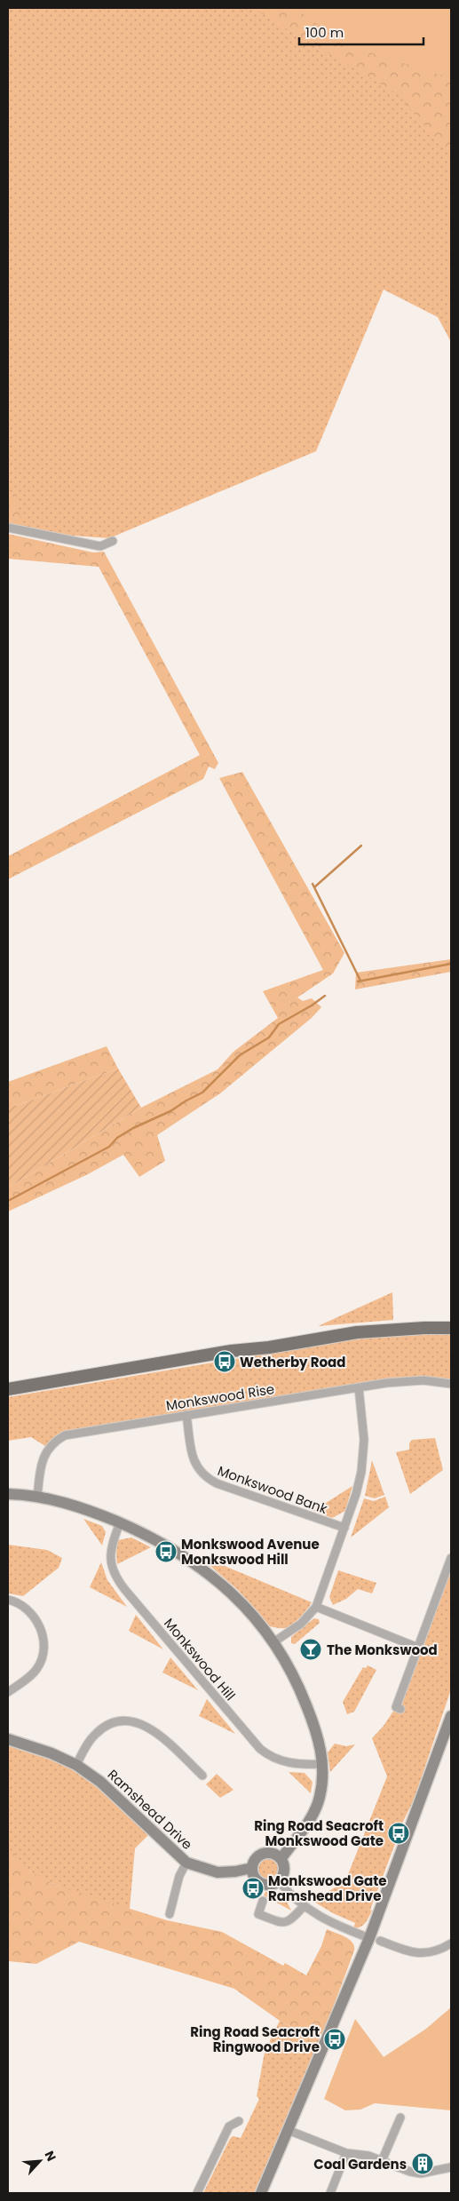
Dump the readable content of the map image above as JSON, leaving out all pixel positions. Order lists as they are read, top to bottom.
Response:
{
  "streets": {
    "street": [
      "Monkswood Rise",
      "Monkswood Bank",
      "Monkswood Hill",
      "Ramshead Drive"
    ]
  },
  "crossings": [
    ["Monkswood Rise", "Monkswood Bank"]
  ],
  "places": {
    "bus stop": [
      "Wetherby Road",
      "Monkswood Avenue Monkswood Hill",
      "Ring Road Seacroft Monkswood Gate",
      "Monkswood Gate Ramshead Drive",
      "Ring Road Seacroft Ringwood Drive"
    ],
    "bar": ["The Monkswood"],
    "building": ["Coal Gardens"]
  },
  "scale_bar": "100 m",
  "north": "top right"
}
